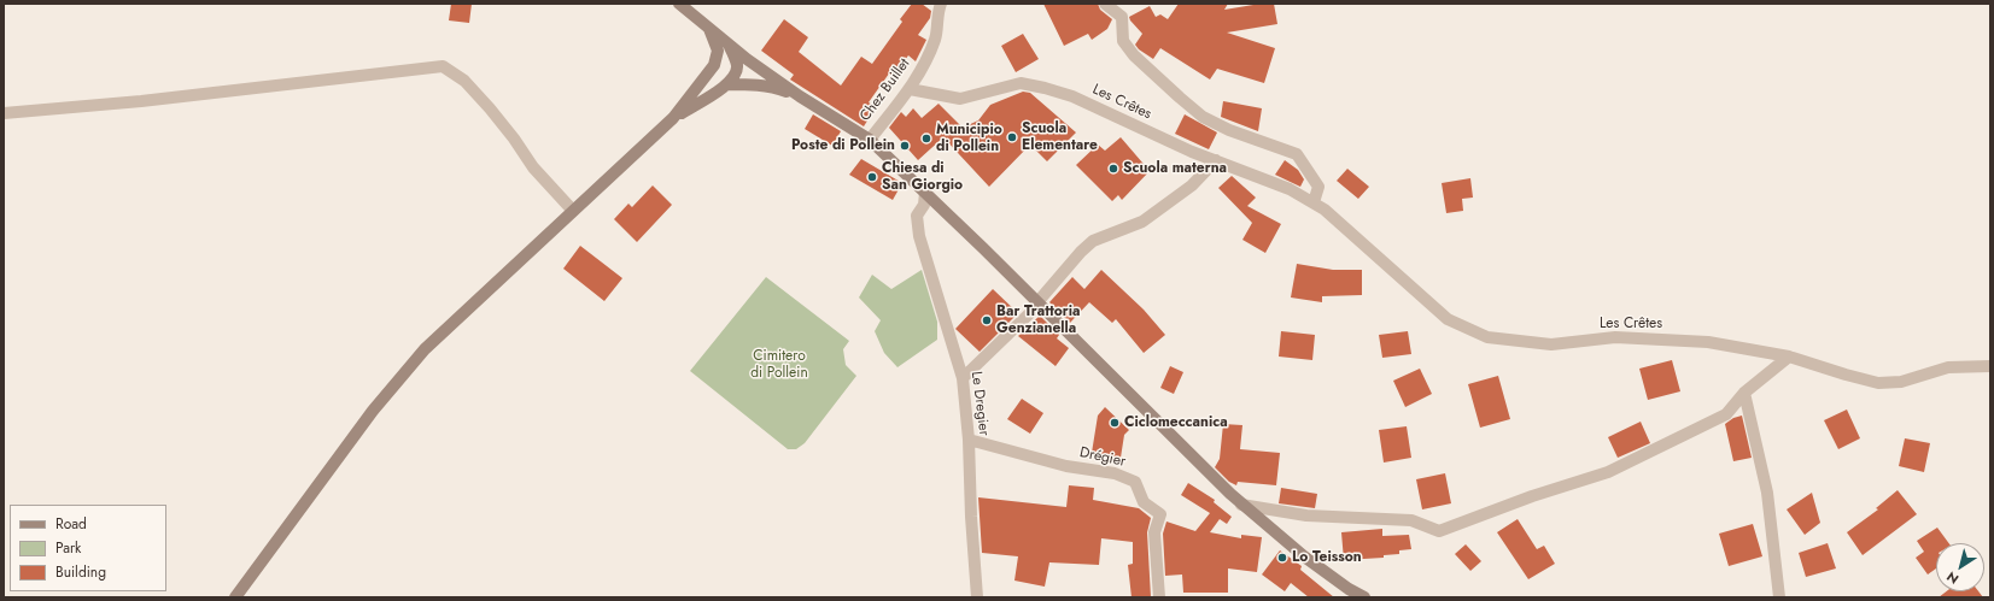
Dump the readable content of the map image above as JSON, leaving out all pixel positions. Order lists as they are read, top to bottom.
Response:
{
  "streets": {
    "street": [
      "Chez Buillet",
      "Les Crêtes",
      "Le Dregier",
      "Drégier"
    ]
  },
  "crossings": [
    ["Chez Buillet", "Les Crêtes"],
    ["Le Dregier", "Drégier"]
  ],
  "parks": ["Cimitero di Pollein"],
  "places": [
    "Scuola Elementare",
    "Municipio di Pollein",
    "Poste di Pollein",
    "Scuola materna",
    "Chiesa di San Giorgio",
    "Bar Trattoria Genzianella",
    "Ciclomeccanica",
    "Lo Teisson"
  ],
  "legend": ["Road", "Park", "Building"],
  "north": "bottom left"
}
